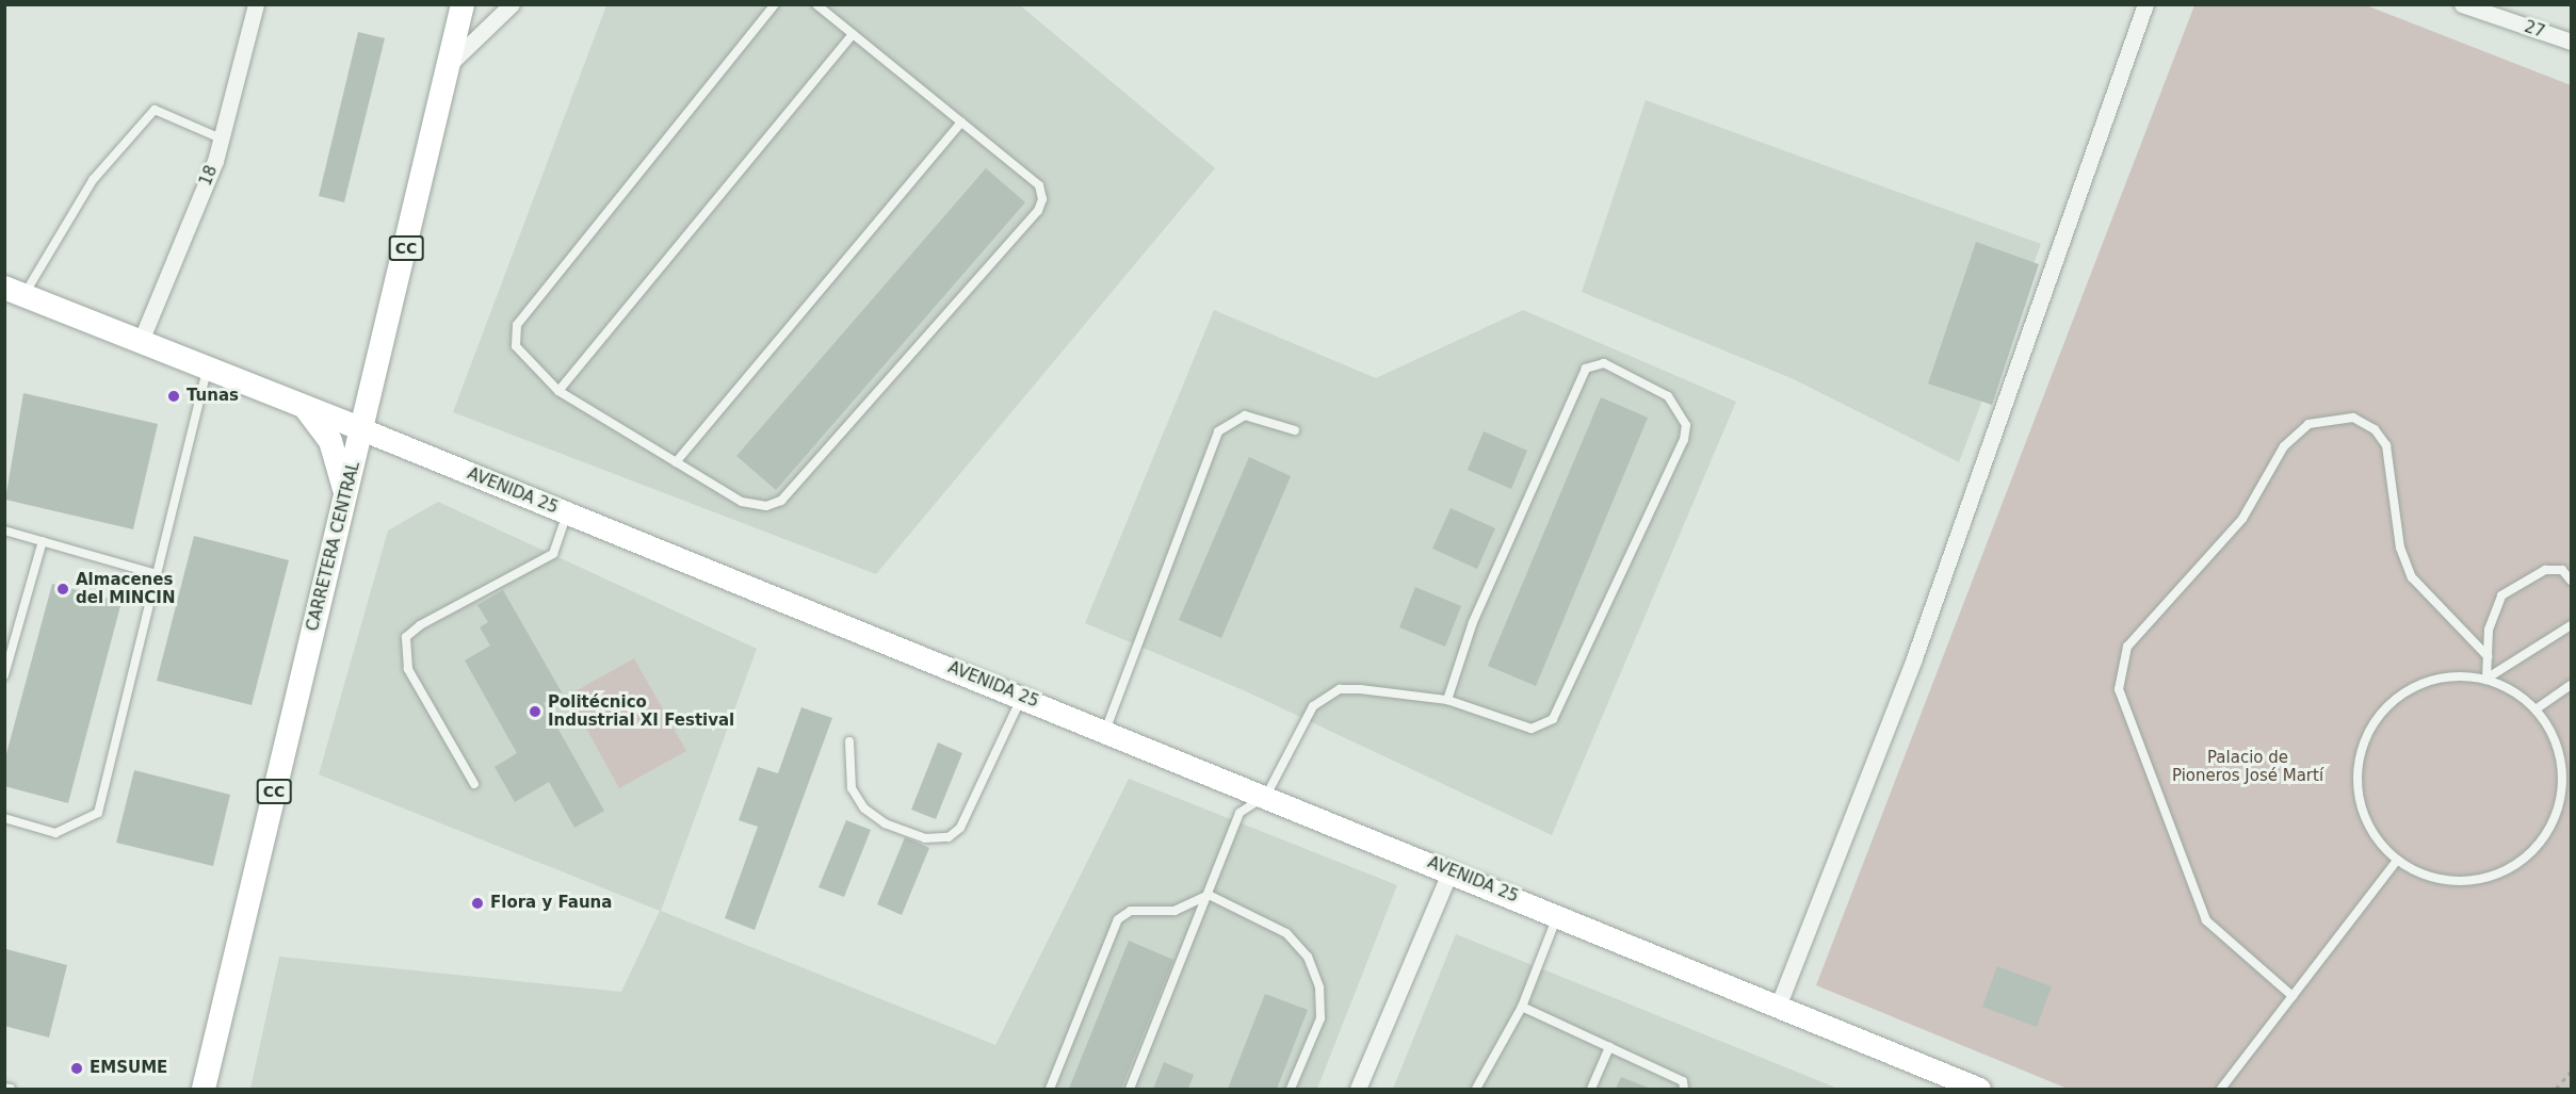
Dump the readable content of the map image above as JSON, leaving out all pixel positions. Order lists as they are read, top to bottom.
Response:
{
  "streets": {
    "main road": ["CC", "AVENIDA 25", "CARRETERA CENTRAL"],
    "street": ["27", "18"]
  },
  "crossings": [
    ["18", "AVENIDA 25"],
    ["AVENIDA 25", "CARRETERA CENTRAL"]
  ],
  "parks": ["Palacio de Pioneros José Martí"],
  "places": [
    "Tunas",
    "Almacenes del MINCIN",
    "Politécnico Industrial XI Festival",
    "Flora y Fauna",
    "EMSUME"
  ]
}
